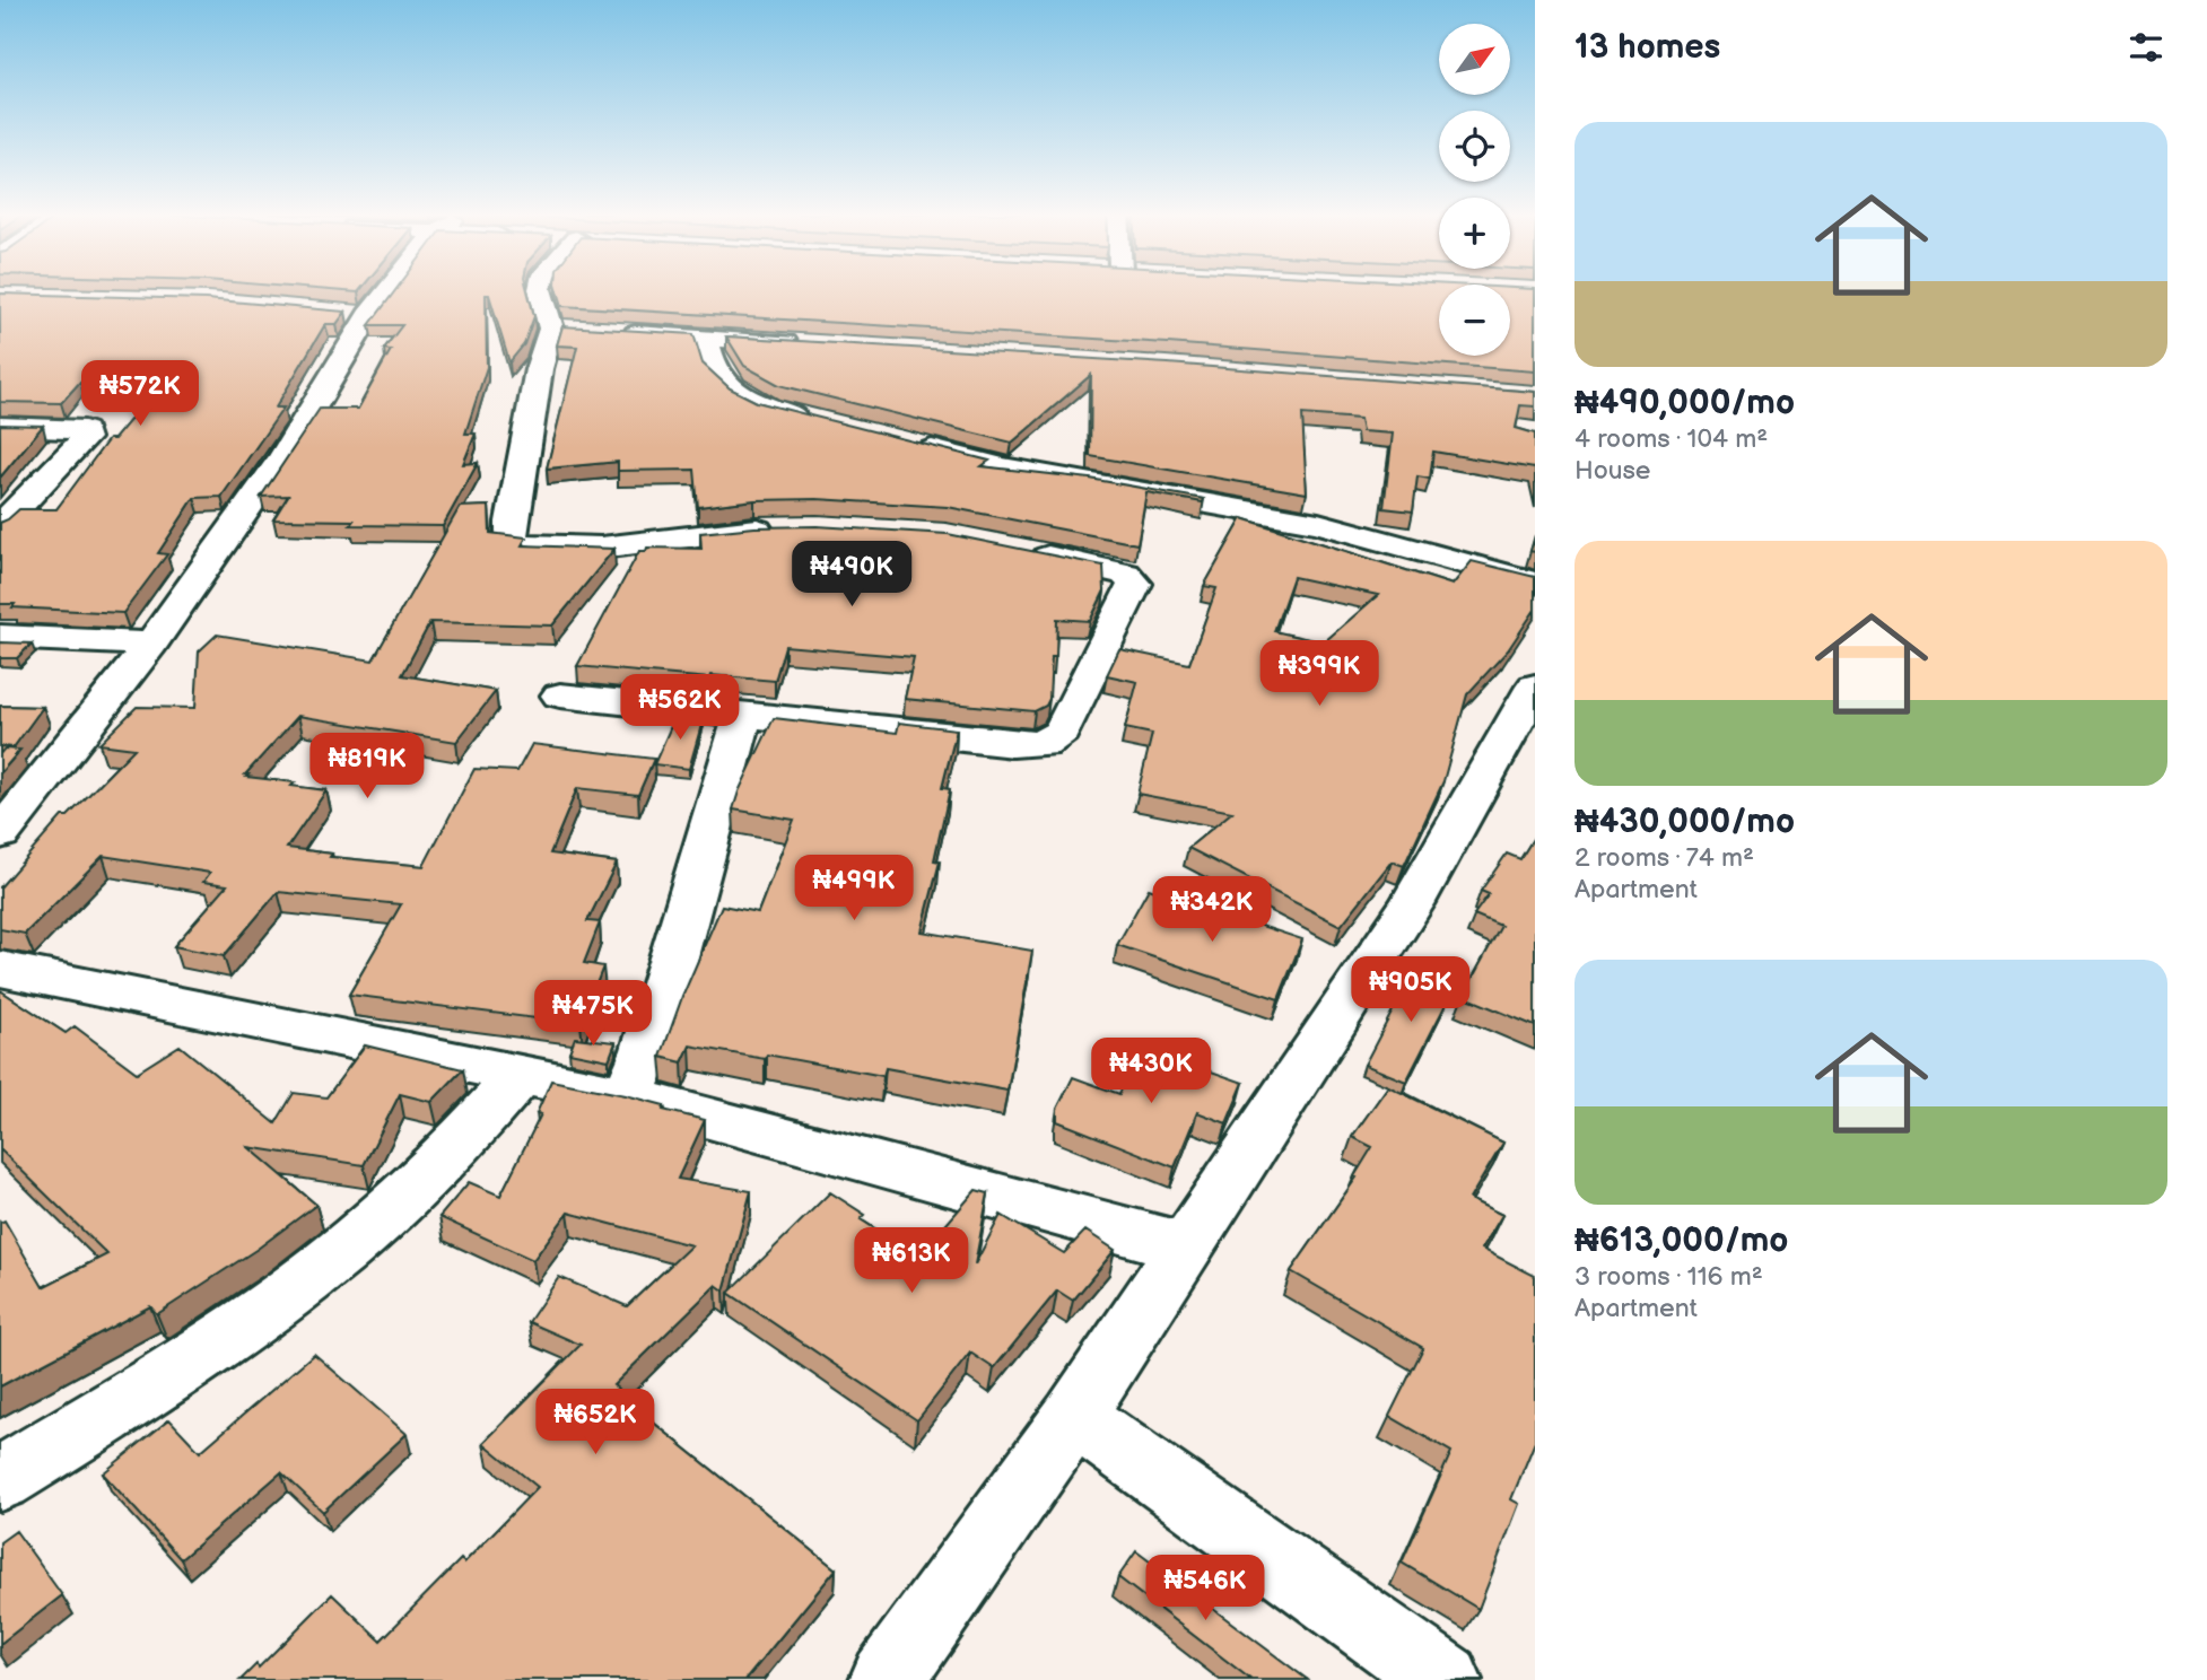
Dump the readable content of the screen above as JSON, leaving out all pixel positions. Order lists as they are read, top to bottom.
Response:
{
  "north": "top right",
  "page": {
    "heading": "13 homes",
    "map_buttons": ["+", "−"],
    "list": [
      {
        "name": "₦490,000/mo",
        "note": "4 rooms · 104 m² · House"
      },
      {
        "name": "₦430,000/mo",
        "note": "2 rooms · 74 m² · Apartment"
      },
      {
        "name": "₦613,000/mo",
        "note": "3 rooms · 116 m² · Apartment"
      }
    ],
    "price": [
      "₦572K",
      "₦490K",
      "₦399K",
      "₦562K",
      "₦819K",
      "₦499K",
      "₦342K",
      "₦905K",
      "₦475K",
      "₦430K",
      "₦613K",
      "₦652K",
      "₦546K"
    ]
  }
}
